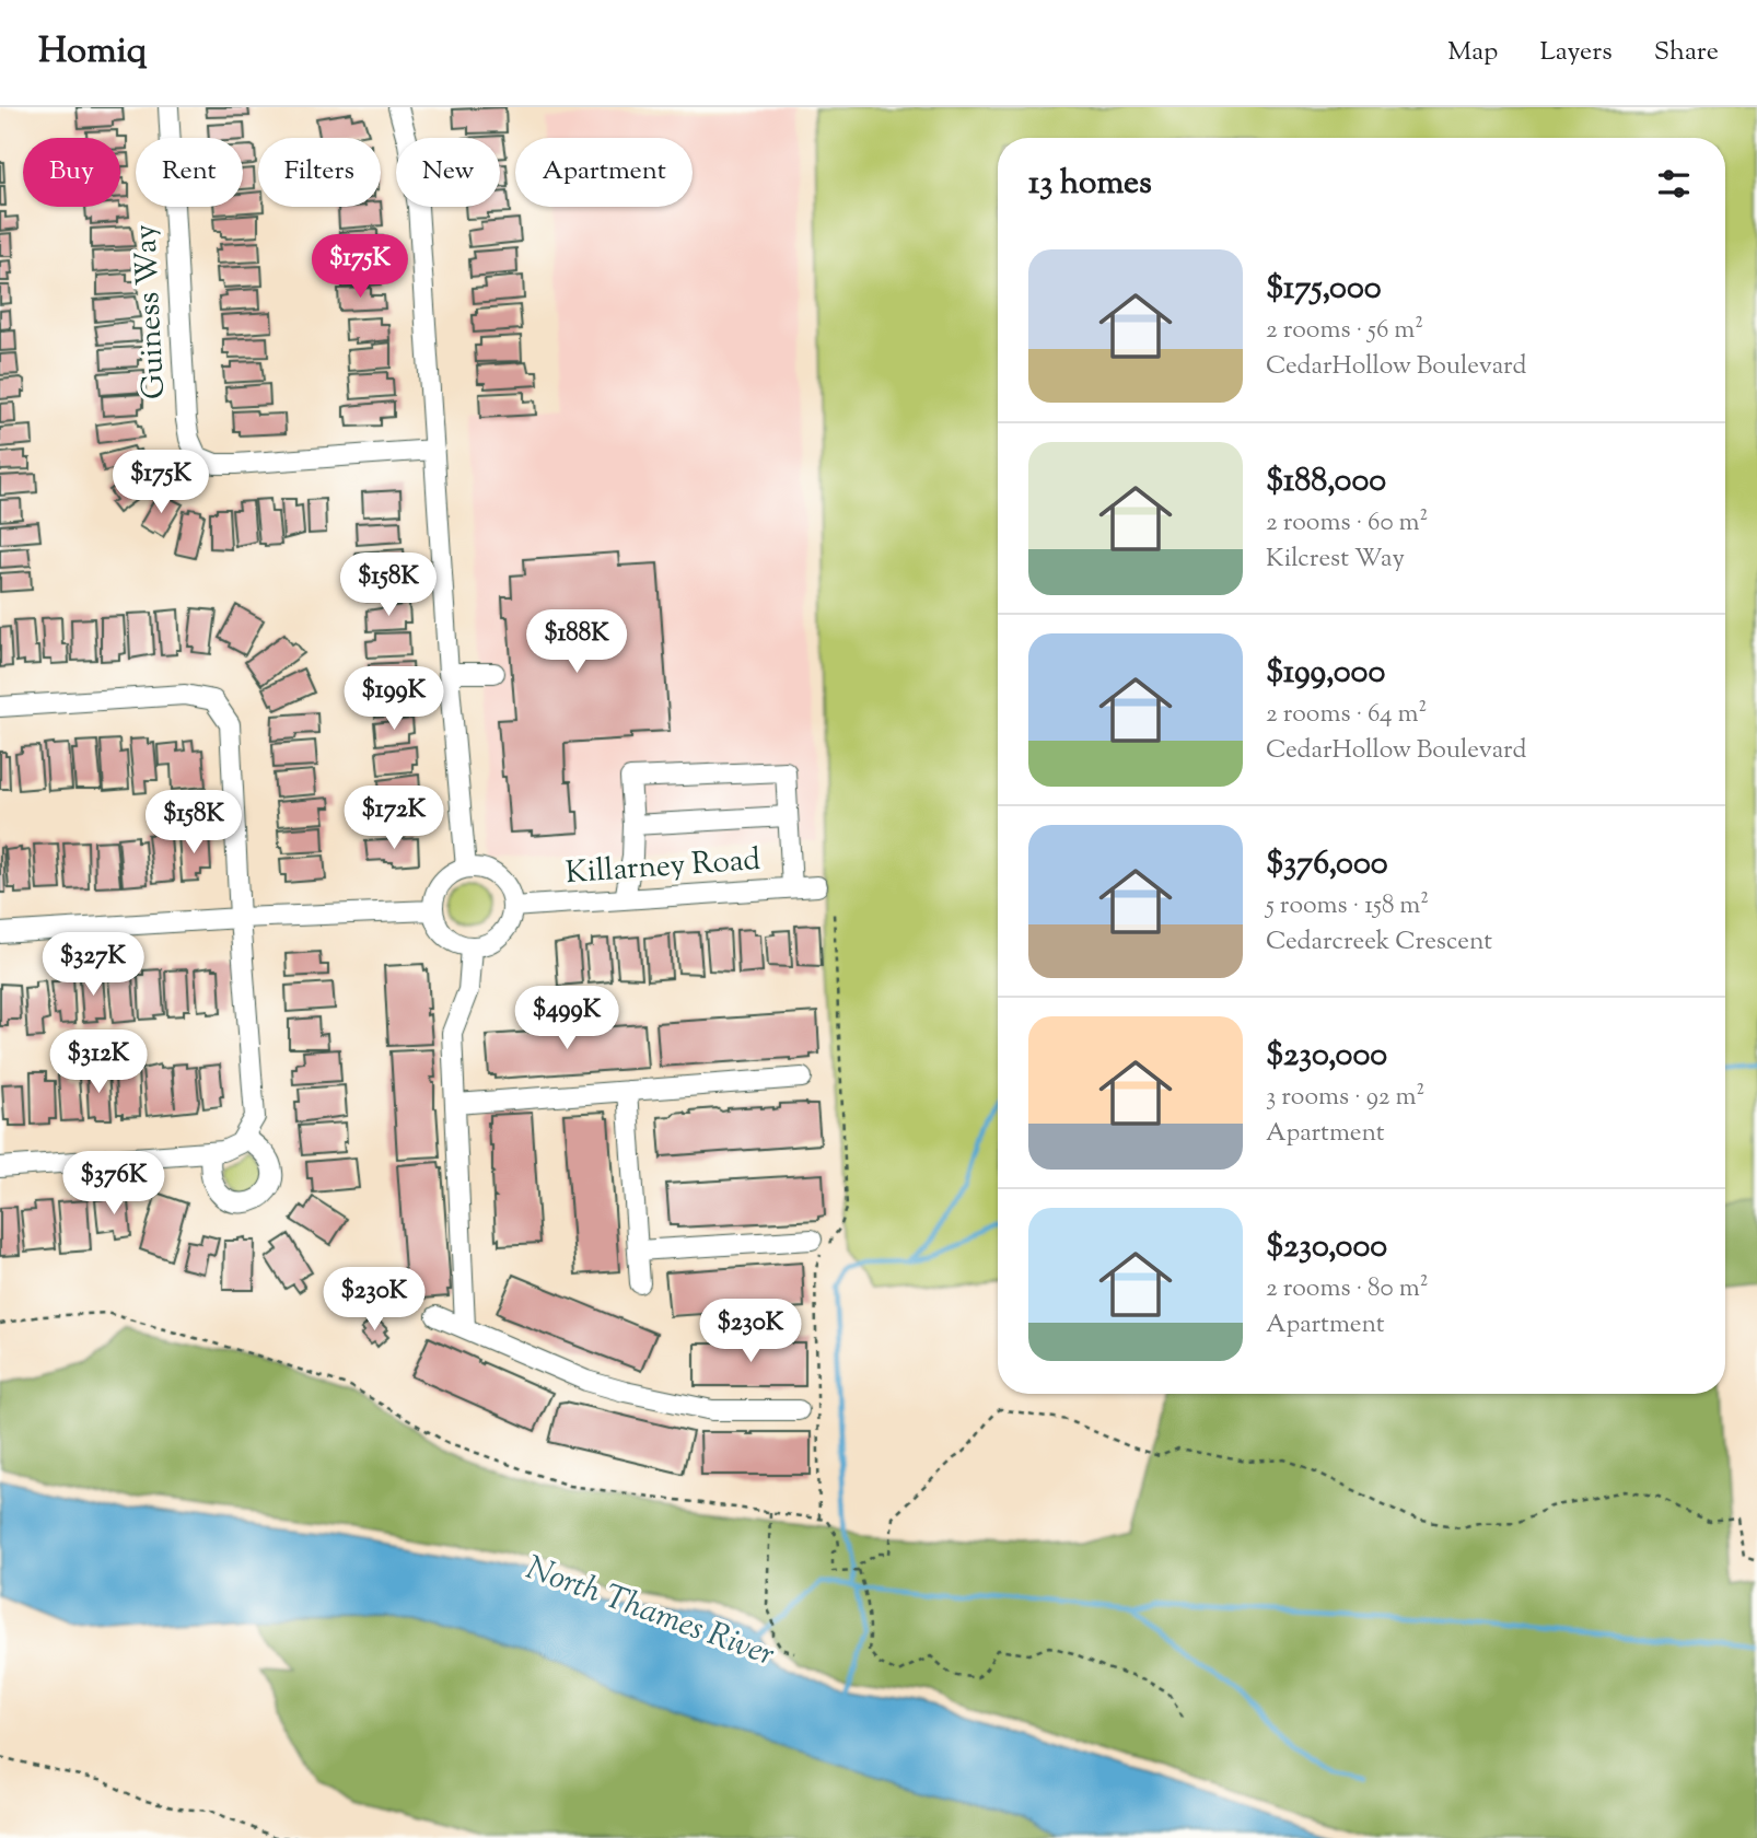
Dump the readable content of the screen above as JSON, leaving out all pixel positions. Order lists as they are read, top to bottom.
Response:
{
  "streets": {
    "street": ["Guiness Way", "Killarney Road"]
  },
  "water": ["North Thames River"],
  "page": {
    "header": "Homiq",
    "nav": ["Map", "Layers", "Share"],
    "chip": [
      "Buy",
      "Rent",
      "Filters",
      "New",
      "Apartment"
    ],
    "heading": "13 homes",
    "list": [
      {
        "name": "$175,000",
        "note": "2 rooms · 56 m² · CedarHollow Boulevard"
      },
      {
        "name": "$188,000",
        "note": "2 rooms · 60 m² · Kilcrest Way"
      },
      {
        "name": "$199,000",
        "note": "2 rooms · 64 m² · CedarHollow Boulevard"
      },
      {
        "name": "$376,000",
        "note": "5 rooms · 158 m² · Cedarcreek Crescent"
      },
      {
        "name": "$230,000",
        "note": "3 rooms · 92 m² · Apartment"
      },
      {
        "name": "$230,000",
        "note": "2 rooms · 80 m² · Apartment"
      }
    ],
    "price": [
      "$175K",
      "$175K",
      "$158K",
      "$188K",
      "$199K",
      "$172K",
      "$158K",
      "$327K",
      "$499K",
      "$312K",
      "$376K",
      "$230K",
      "$230K"
    ]
  }
}
